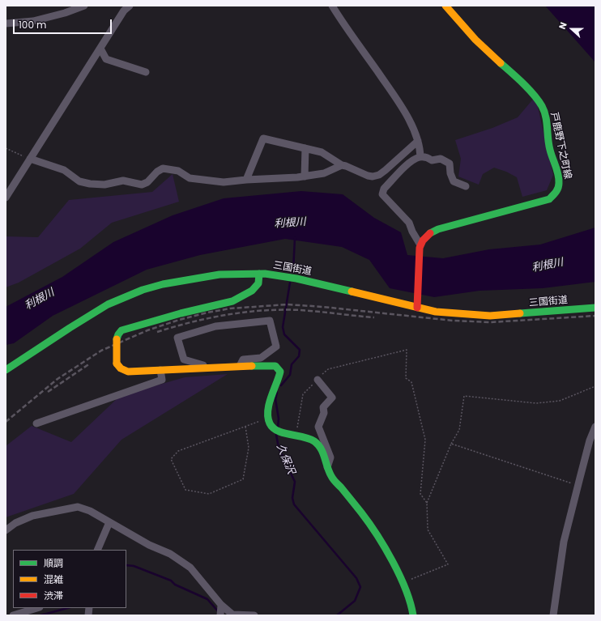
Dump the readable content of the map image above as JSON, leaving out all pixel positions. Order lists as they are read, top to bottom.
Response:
{
  "streets": {
    "main road": ["戸鹿野下之町線", "三国街道"]
  },
  "water": ["利根川", "久保沢"],
  "legend": ["順調", "混雑", "渋滞"],
  "scale_bar": "100 m",
  "north": "left"
}
